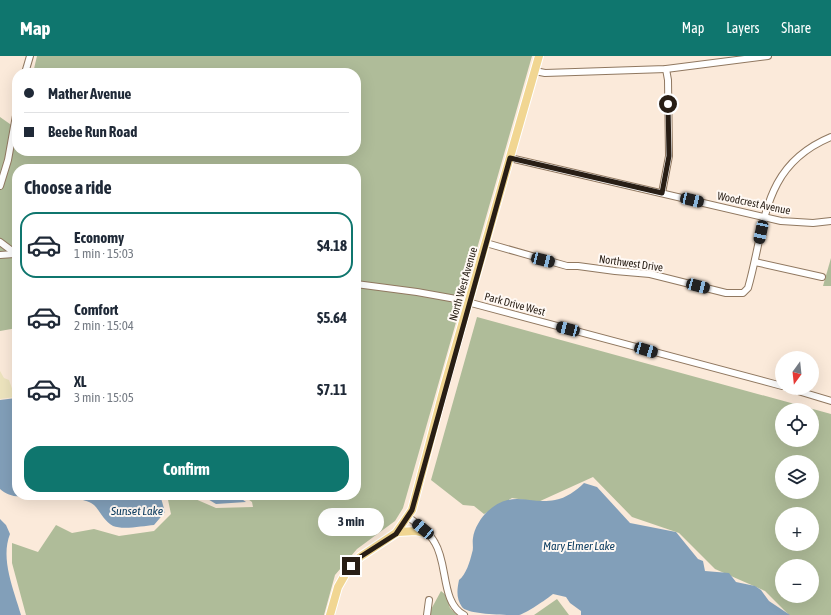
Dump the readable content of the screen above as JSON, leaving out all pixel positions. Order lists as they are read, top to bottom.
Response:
{
  "streets": {
    "main road": ["North West Avenue"],
    "street": ["Woodcrest Avenue", "Northwest Drive", "Park Drive West"]
  },
  "crossings": [
    ["Woodcrest Avenue", "North West Avenue"],
    ["Northwest Drive", "North West Avenue"],
    ["North West Avenue", "Park Drive West"]
  ],
  "water": ["Sunset Lake", "Mary Elmer Lake"],
  "north": "bottom",
  "page": {
    "header": "Map",
    "nav": ["Map", "Layers", "Share"],
    "banner": ["Mather Avenue", "Beebe Run Road"],
    "heading": "Choose a ride",
    "list": [
      {
        "name": "Economy",
        "note": "1 min · 15:03",
        "value": "$4.18"
      },
      {
        "name": "Comfort",
        "note": "2 min · 15:04",
        "value": "$5.64"
      },
      {
        "name": "XL",
        "note": "3 min · 15:05",
        "value": "$7.11"
      }
    ],
    "map_buttons": ["+", "−"],
    "buttons": "Confirm",
    "bubble": "3 min"
  }
}
